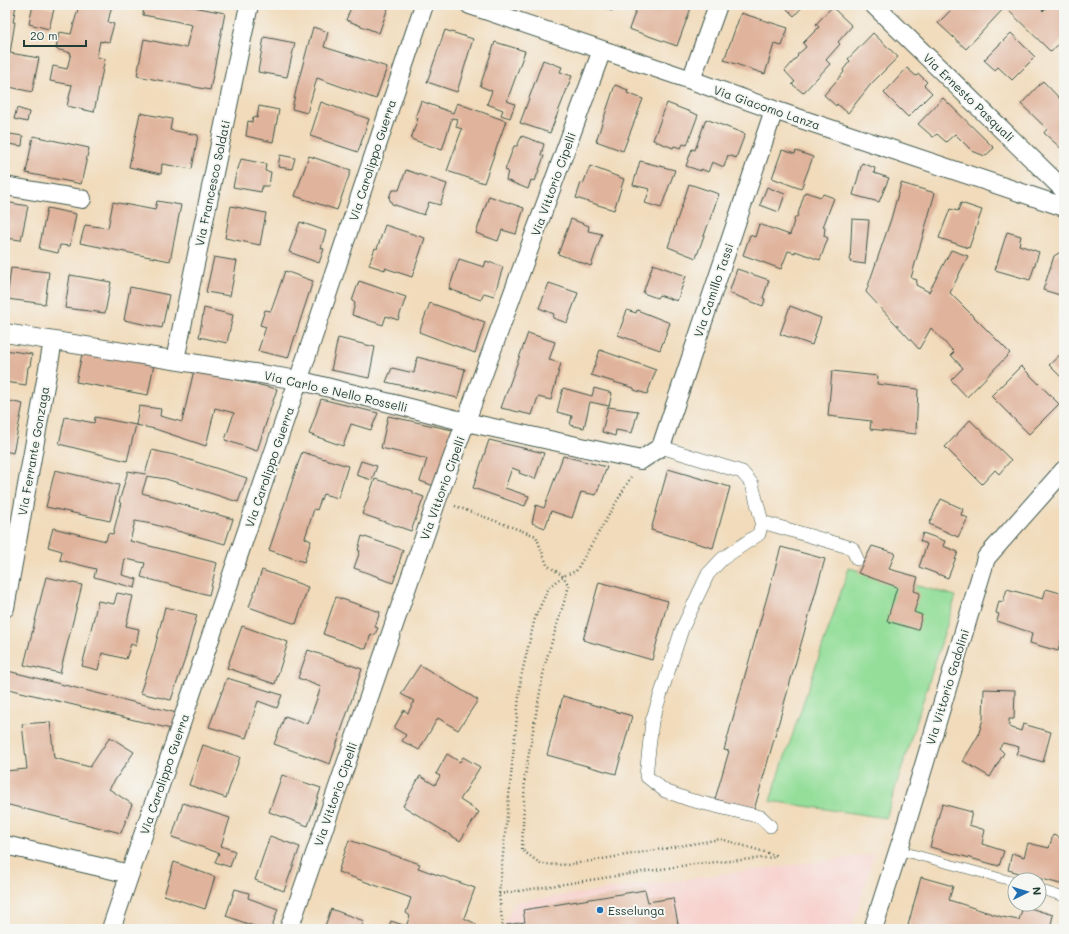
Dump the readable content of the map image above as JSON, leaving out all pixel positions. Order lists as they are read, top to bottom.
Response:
{
  "streets": {
    "street": [
      "Via Ernesto Pasquali",
      "Via Giacomo Lanza",
      "Via Carolippo Guerra",
      "Via Francesco Soldati",
      "Via Vittorio Cipelli",
      "Via Camillo Tassi",
      "Via Carlo e Nello Rosselli",
      "Via Ferrante Gonzaga",
      "Via Vittorio Gadolini"
    ]
  },
  "crossings": [
    ["Via Giacomo Lanza", "Via Vittorio Cipelli"],
    ["Via Giacomo Lanza", "Via Camillo Tassi"],
    ["Via Carolippo Guerra", "Via Carlo e Nello Rosselli"],
    ["Via Francesco Soldati", "Via Carlo e Nello Rosselli"],
    ["Via Vittorio Cipelli", "Via Carlo e Nello Rosselli"],
    ["Via Carlo e Nello Rosselli", "Via Ferrante Gonzaga"]
  ],
  "places": ["Esselunga"],
  "scale_bar": "20 m",
  "north": "right"
}
